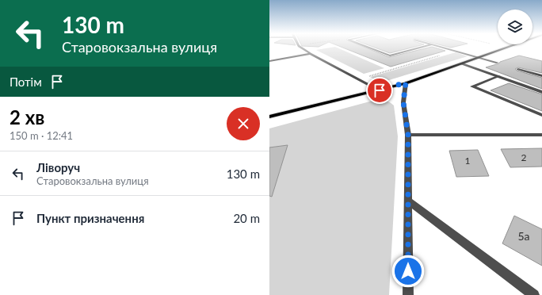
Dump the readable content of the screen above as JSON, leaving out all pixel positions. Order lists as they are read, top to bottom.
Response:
{
  "house_numbers": ["2", "1", "5а"],
  "page": {
    "turn": ["130 m", "Старовокзальна вулиця"],
    "then": "Потім",
    "heading": ["2 хв", "150 m · 12:41"],
    "list": [
      {
        "name": "Ліворуч",
        "note": "Старовокзальна вулиця",
        "value": "130 m"
      },
      {
        "name": "Пункт призначення",
        "value": "20 m"
      }
    ]
  }
}
